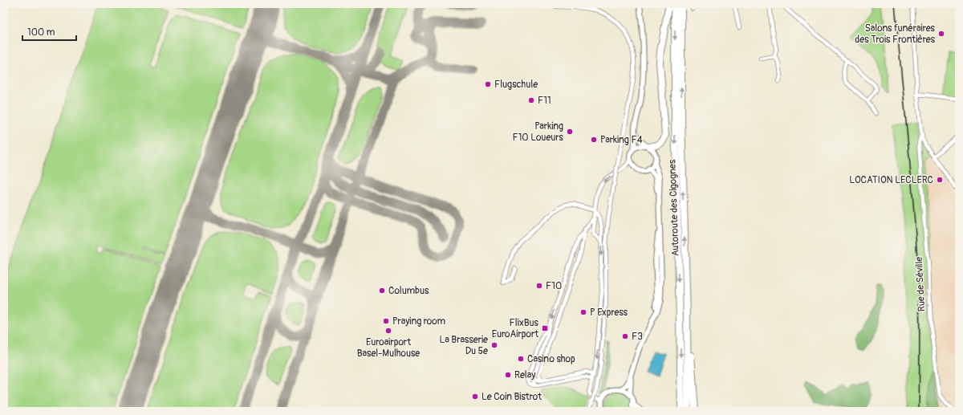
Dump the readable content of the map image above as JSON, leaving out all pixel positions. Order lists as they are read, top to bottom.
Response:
{
  "streets": {
    "highway": ["Autoroute des Cigognes"],
    "street": ["Rue de Séville"]
  },
  "places": {
    "other": [
      "Salons funéraires des Trois Frontières",
      "Flugschule",
      "F11",
      "Parking F10 Loueurs",
      "Parking F4",
      "LOCATION LECLERC",
      "F10",
      "Columbus",
      "P Express",
      "Praying room",
      "Euroairport Basel-Mulhouse",
      "F3",
      "La Brasserie Du 5e",
      "Casino shop",
      "Relay",
      "Le Coin Bistrot"
    ],
    "transit": ["FlixBus EuroAirport"]
  },
  "scale_bar": "100 m"
}
